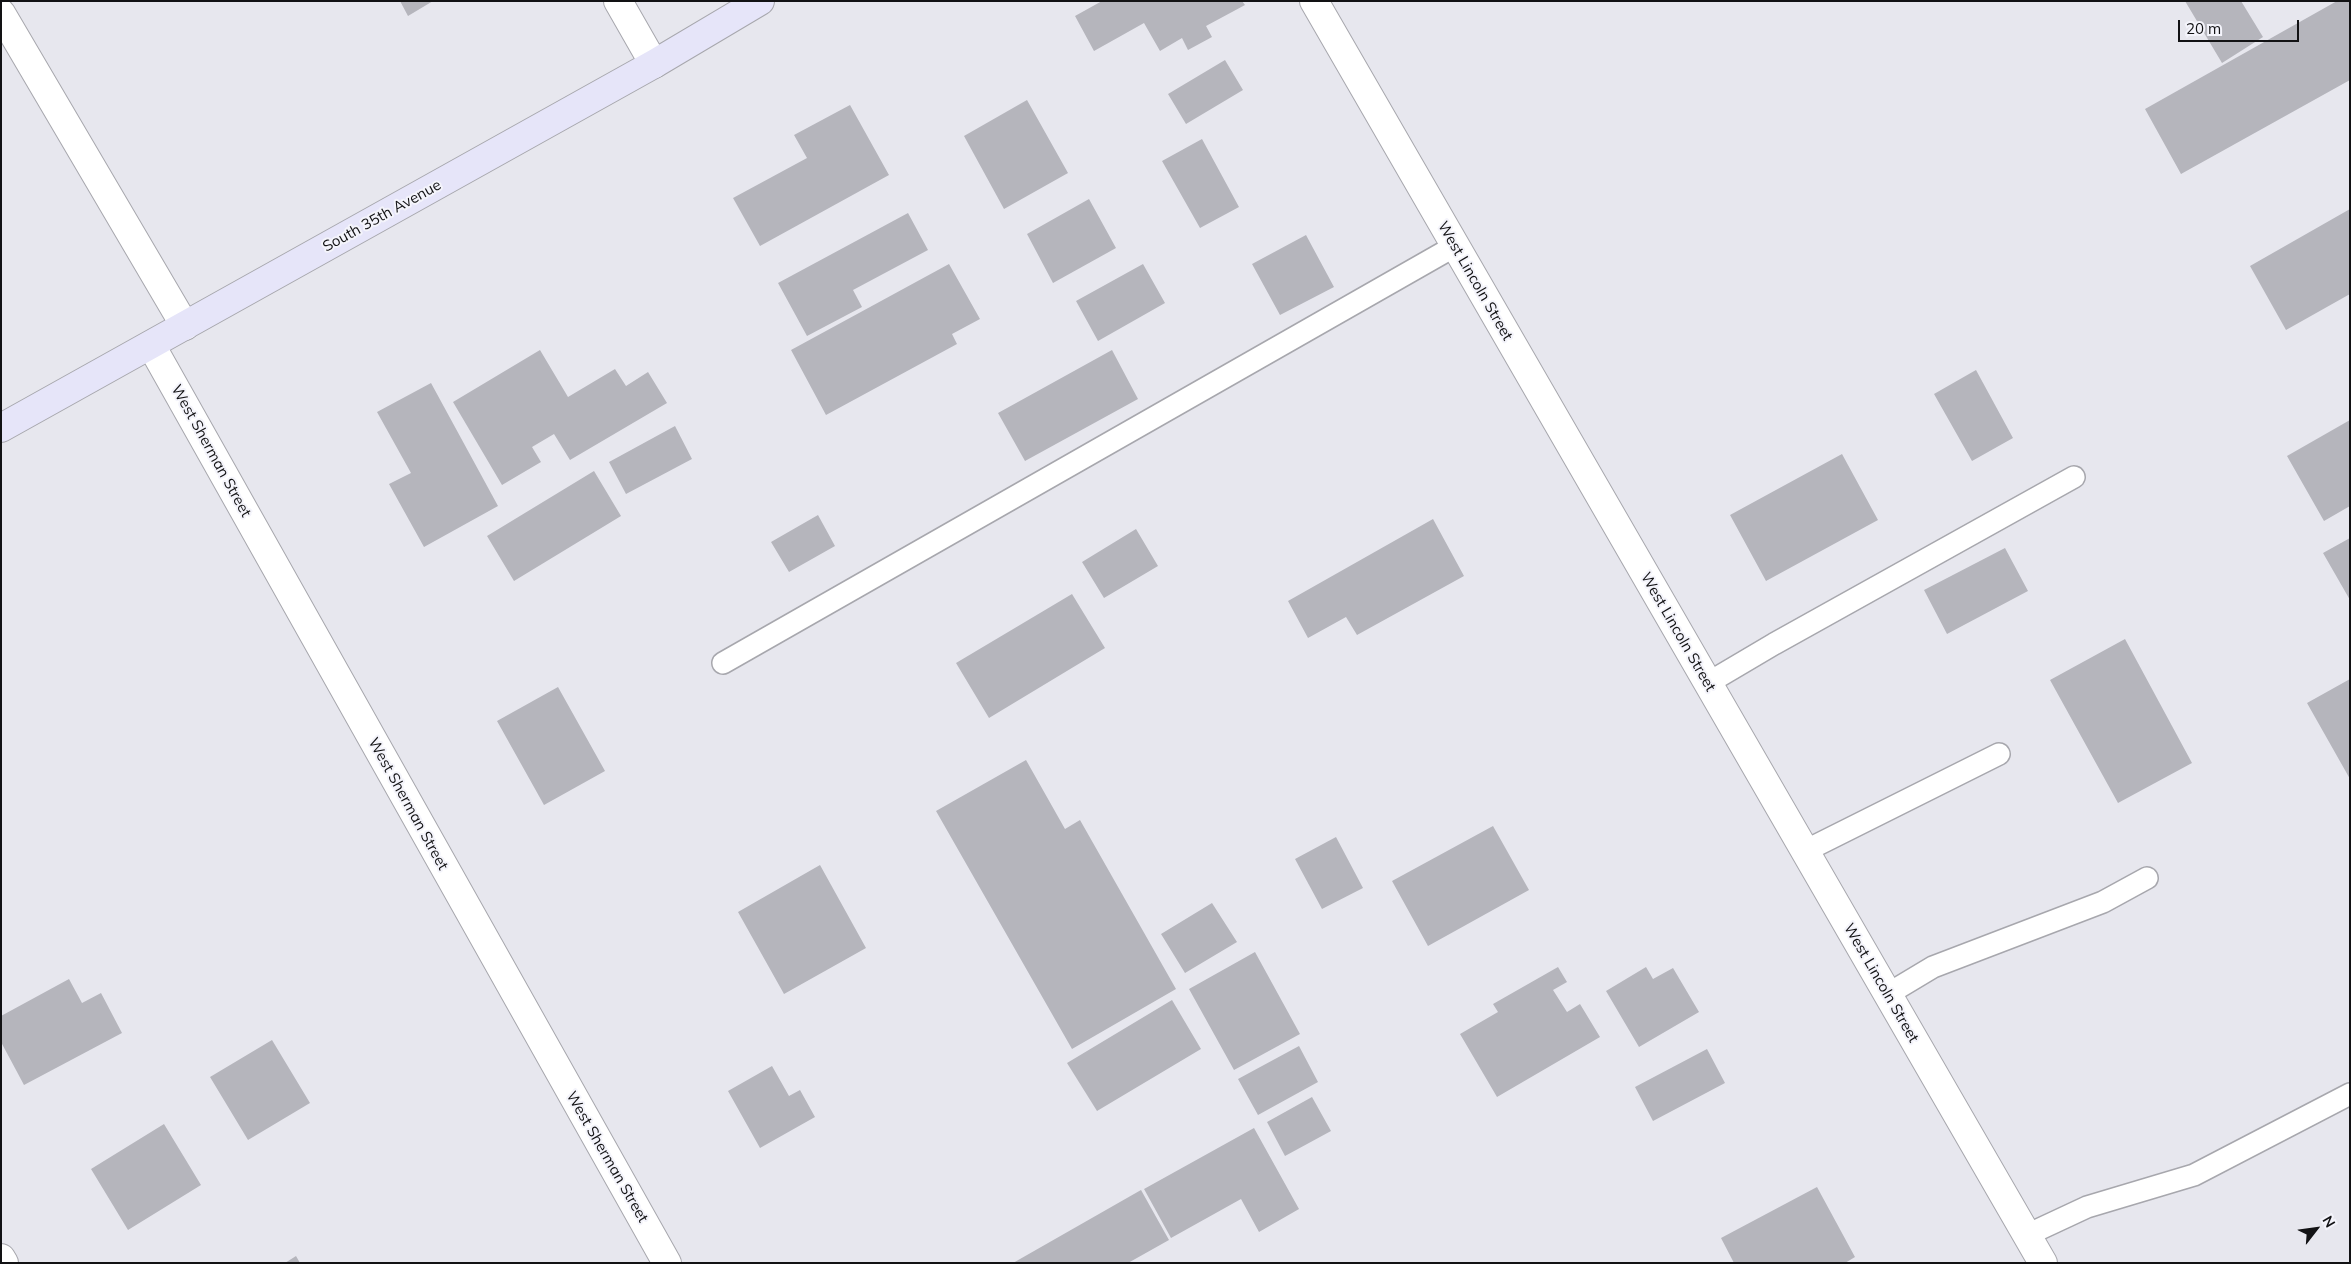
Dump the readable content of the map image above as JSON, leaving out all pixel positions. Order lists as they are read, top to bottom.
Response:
{
  "streets": {
    "main road": ["South 35th Avenue"],
    "street": ["West Lincoln Street", "West Sherman Street"]
  },
  "crossings": [
    ["South 35th Avenue", "West Sherman Street"]
  ],
  "scale_bar": "20 m",
  "north": "top right"
}
